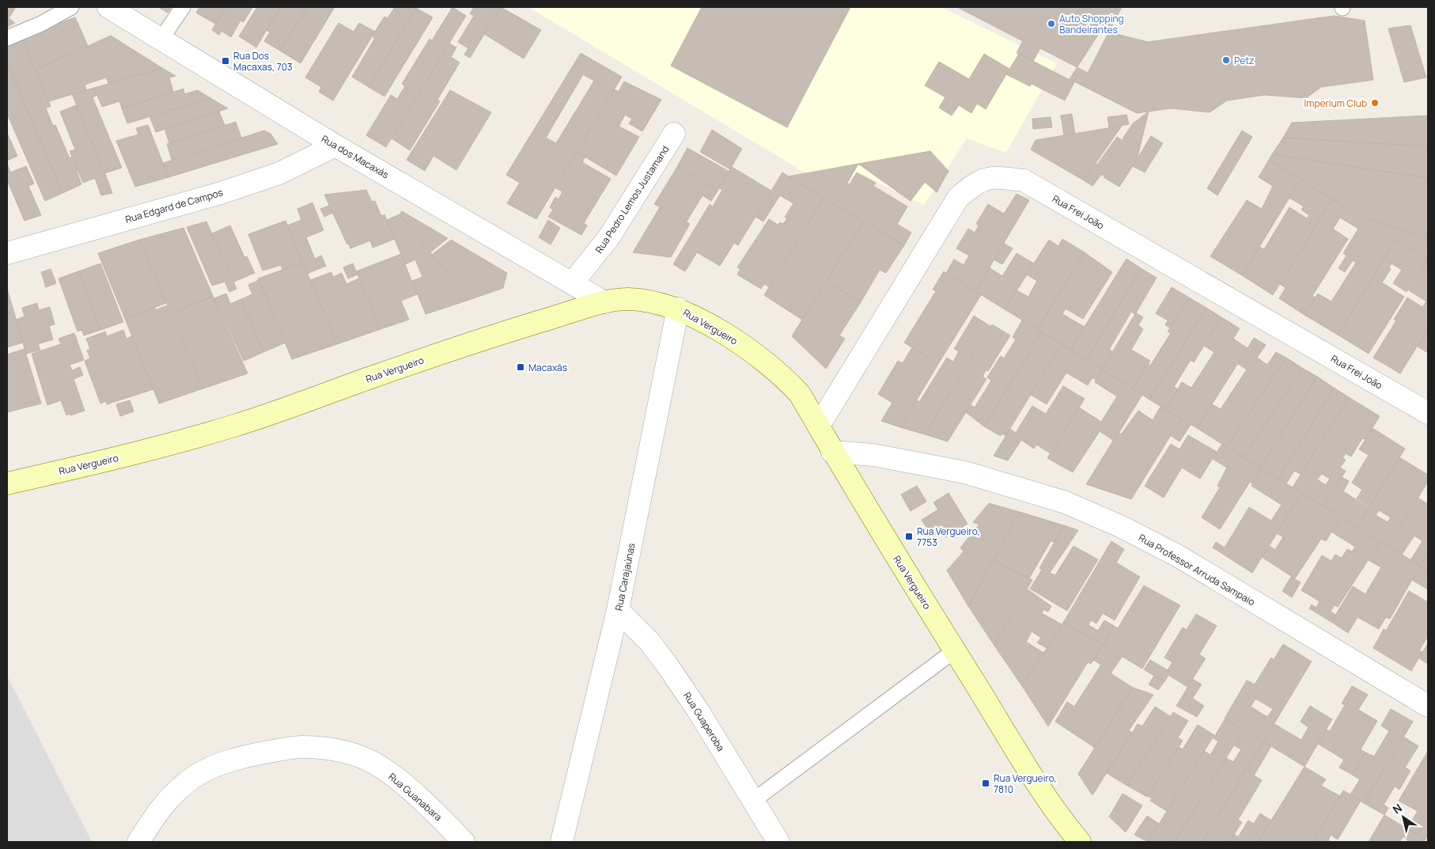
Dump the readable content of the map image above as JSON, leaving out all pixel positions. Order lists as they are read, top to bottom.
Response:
{
  "streets": {
    "main road": ["Rua Vergueiro"],
    "street": [
      "Rua dos Macaxás",
      "Rua Pedro Lemos Justamand",
      "Rua Edgard de Campos",
      "Rua Frei João",
      "Rua Professor Arruda Sampaio",
      "Rua Carajaúnas",
      "Rua Guaperoba",
      "Rua Guanabara"
    ]
  },
  "crossings": [
    ["Rua dos Macaxás", "Rua Pedro Lemos Justamand"],
    ["Rua dos Macaxás", "Rua Edgard de Campos"],
    ["Rua dos Macaxás", "Rua Vergueiro"],
    ["Rua Frei João", "Rua Vergueiro"],
    ["Rua Vergueiro", "Rua Professor Arruda Sampaio"],
    ["Rua Vergueiro", "Rua Carajaúnas"],
    ["Rua Carajaúnas", "Rua Guaperoba"]
  ],
  "places": {
    "other": ["Auto Shopping Bandeirantes", "Petz", "Imperium Club"],
    "transit": [
      "Rua Dos Macaxas, 703",
      "Macaxãs",
      "Rua Vergueiro, 7753",
      "Rua Vergueiro, 7810"
    ]
  },
  "north": "top left"
}
